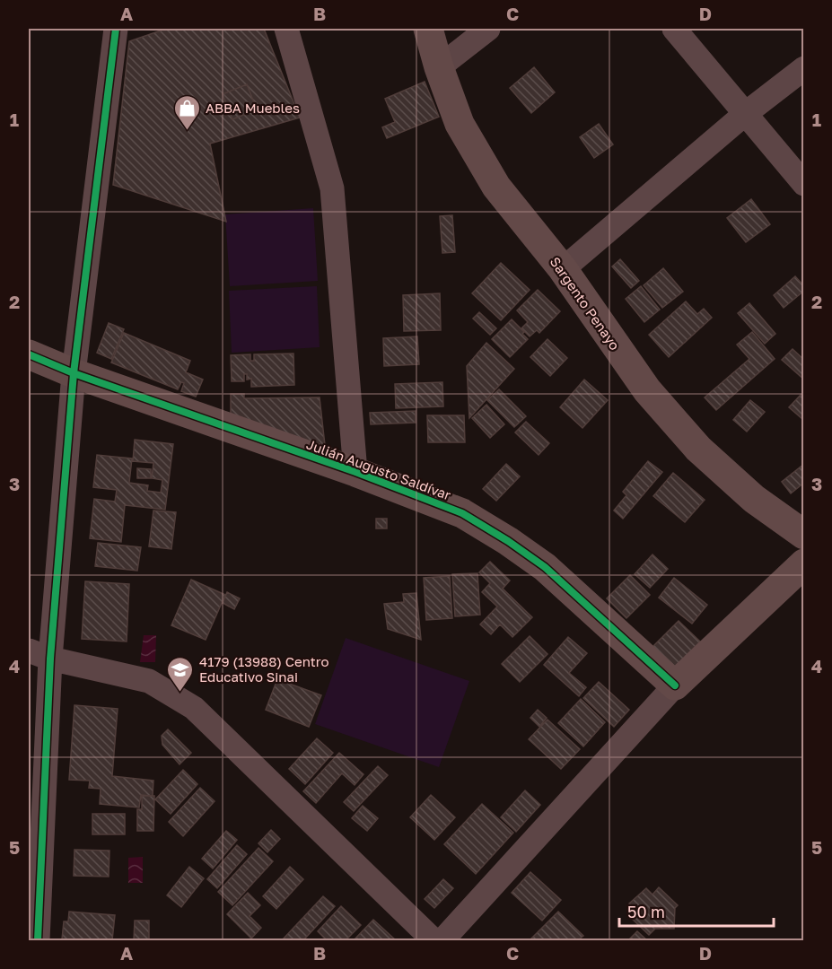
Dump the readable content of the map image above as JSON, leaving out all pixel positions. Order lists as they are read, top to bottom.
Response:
{
  "streets": {
    "street": ["Sargento Penayo", "Julián Augusto Saldívar"]
  },
  "places": {
    "shop": ["ABBA Muebles"],
    "school or university": ["4179 (13988) Centro Educativo Sinai"]
  },
  "scale_bar": "50 m",
  "grid": {
    "columns": [
      "A",
      "B",
      "C",
      "D"
    ],
    "rows": [
      "1",
      "2",
      "3",
      "4",
      "5"
    ]
  }
}
